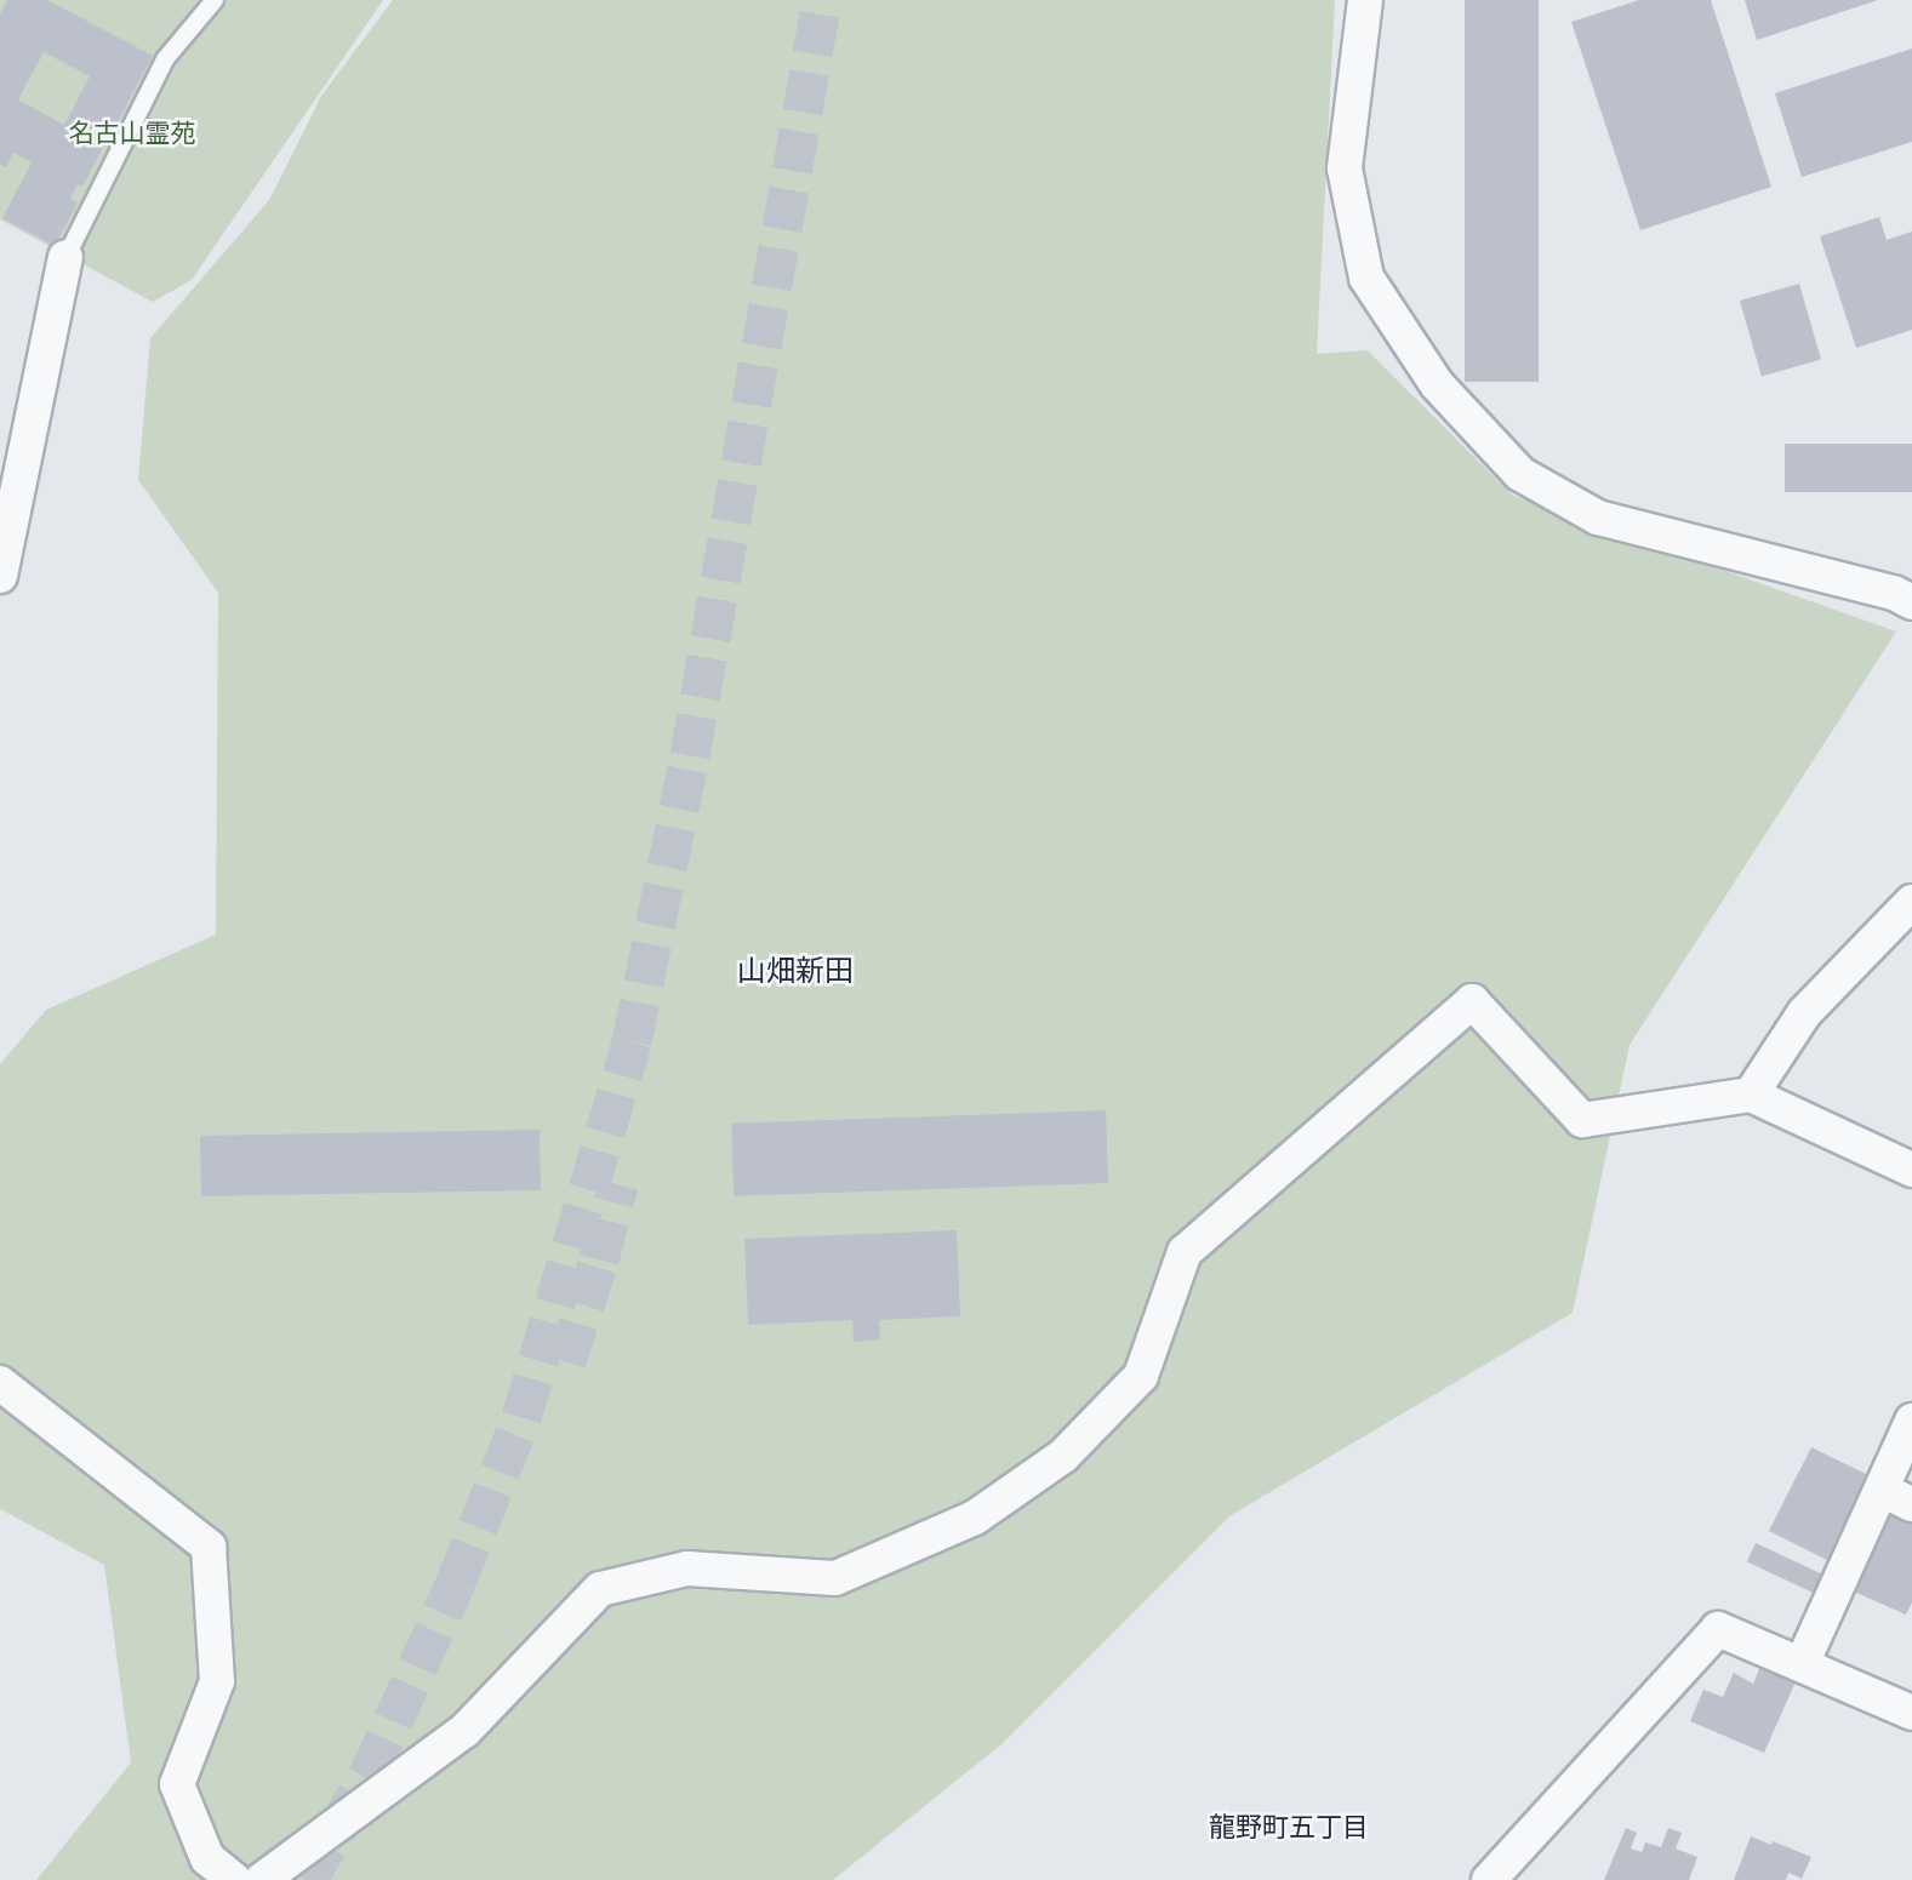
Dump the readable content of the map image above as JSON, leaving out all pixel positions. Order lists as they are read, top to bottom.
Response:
{
  "districts": ["山畑新田", "龍野町五丁目"],
  "parks": ["名古山霊苑"]
}
